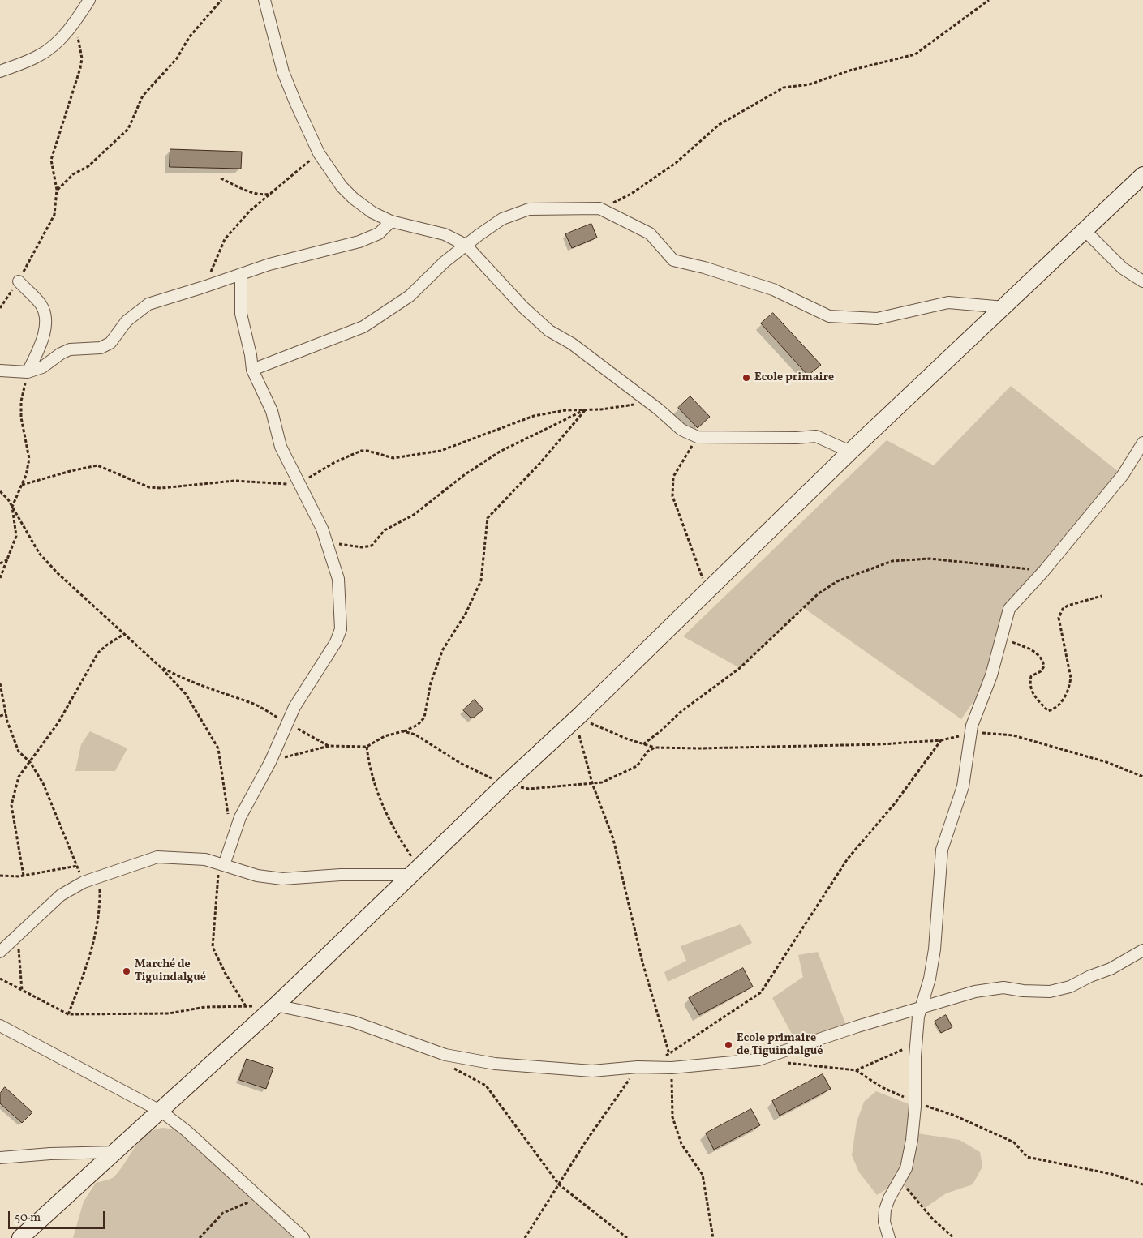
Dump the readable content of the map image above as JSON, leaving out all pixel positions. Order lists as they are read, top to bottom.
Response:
{
  "places": ["Ecole primaire", "Marché de Tiguindalgué", "Ecole primaire de Tiguindalgué"],
  "scale_bar": "50 m"
}
